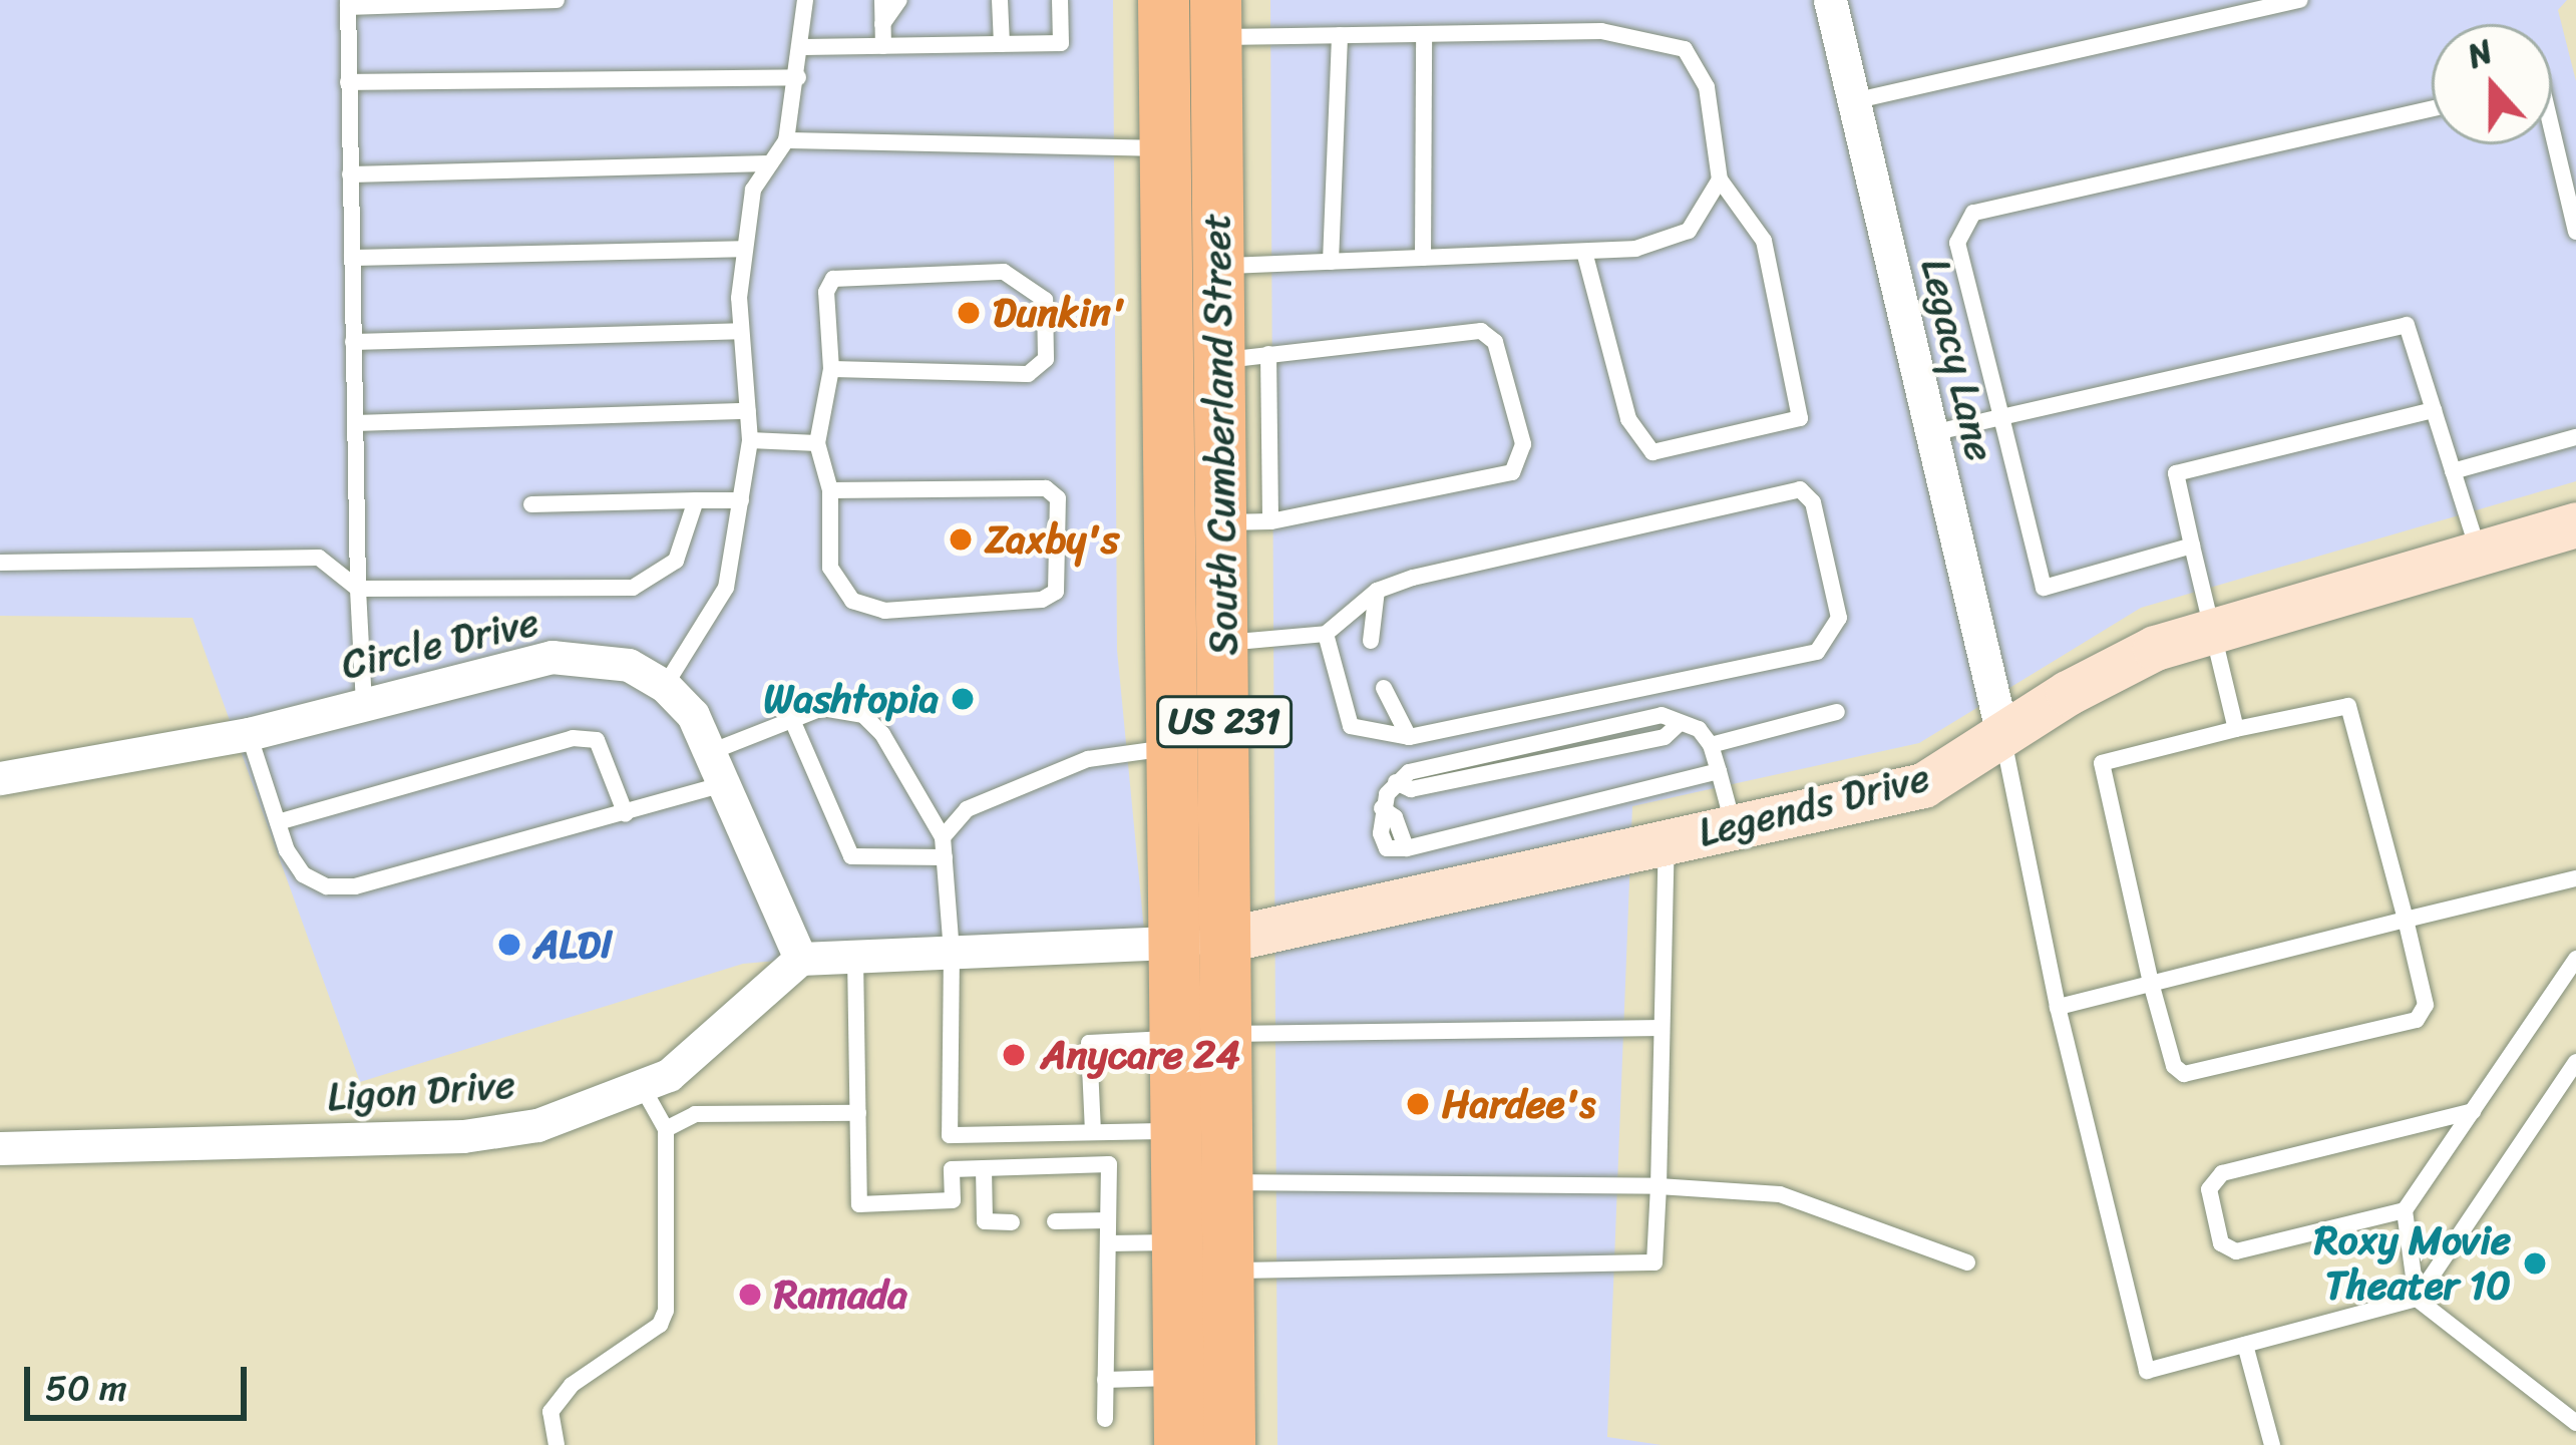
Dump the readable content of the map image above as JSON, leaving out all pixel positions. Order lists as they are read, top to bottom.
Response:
{
  "streets": {
    "main road": ["South Cumberland Street", "US 231"],
    "street": [
      "Legacy Lane",
      "Circle Drive",
      "Legends Drive",
      "Ligon Drive"
    ]
  },
  "crossings": [
    ["Legacy Lane", "Legends Drive"],
    ["South Cumberland Street", "Legends Drive"]
  ],
  "places": [
    "Dunkin'",
    "Zaxby's",
    "Washtopia",
    "ALDI",
    "Anycare 24",
    "Hardee's",
    "Roxy Movie Theater 10",
    "Ramada"
  ],
  "scale_bar": "50 m",
  "north": "top"
}
